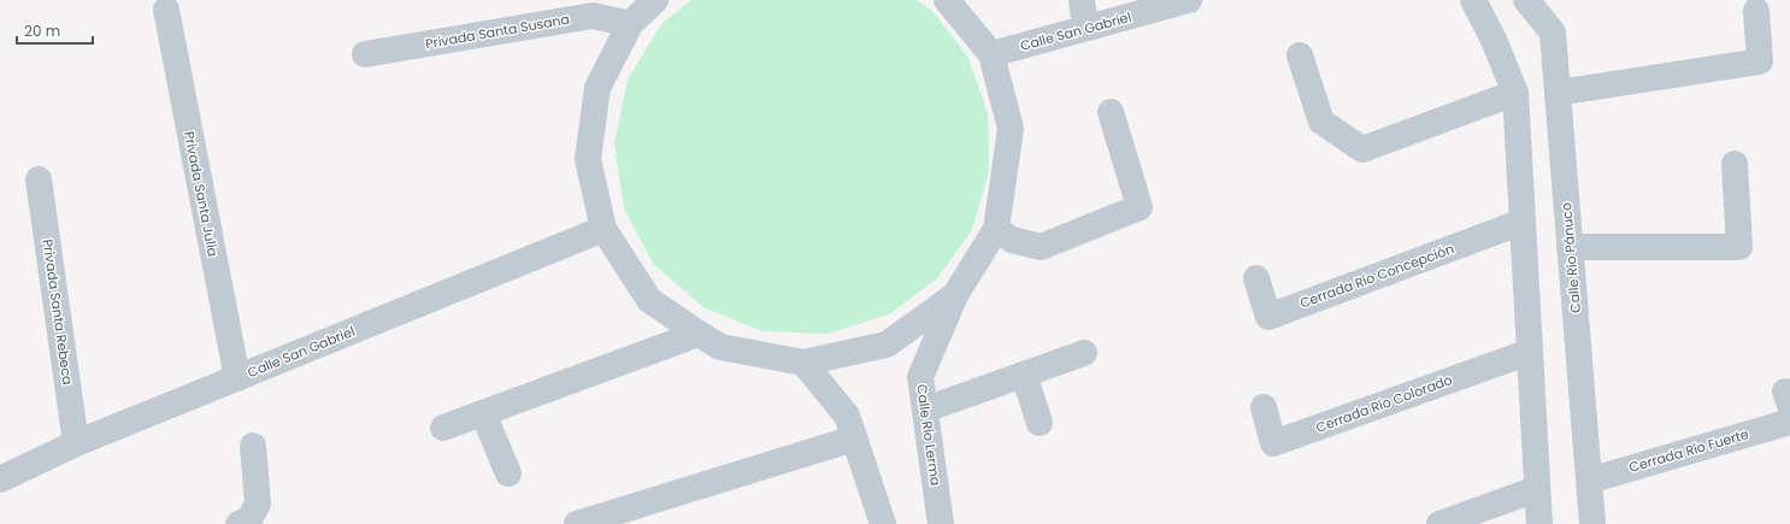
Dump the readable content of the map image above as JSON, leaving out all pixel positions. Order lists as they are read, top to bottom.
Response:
{
  "streets": {
    "street": [
      "Privada Santa Susana",
      "Calle San Gabriel",
      "Privada Santa Julia",
      "Calle Río Pánuco",
      "Cerrada Río Concepción",
      "Privada Santa Rebeca",
      "Cerrada Río Colorado",
      "Calle Río Lerma",
      "Cerrada Río Fuerte"
    ]
  },
  "crossings": [
    ["Calle San Gabriel", "Privada Santa Julia"],
    ["Calle San Gabriel", "Privada Santa Rebeca"],
    ["Calle Río Pánuco", "Cerrada Río Fuerte"]
  ],
  "scale_bar": "20 m"
}
